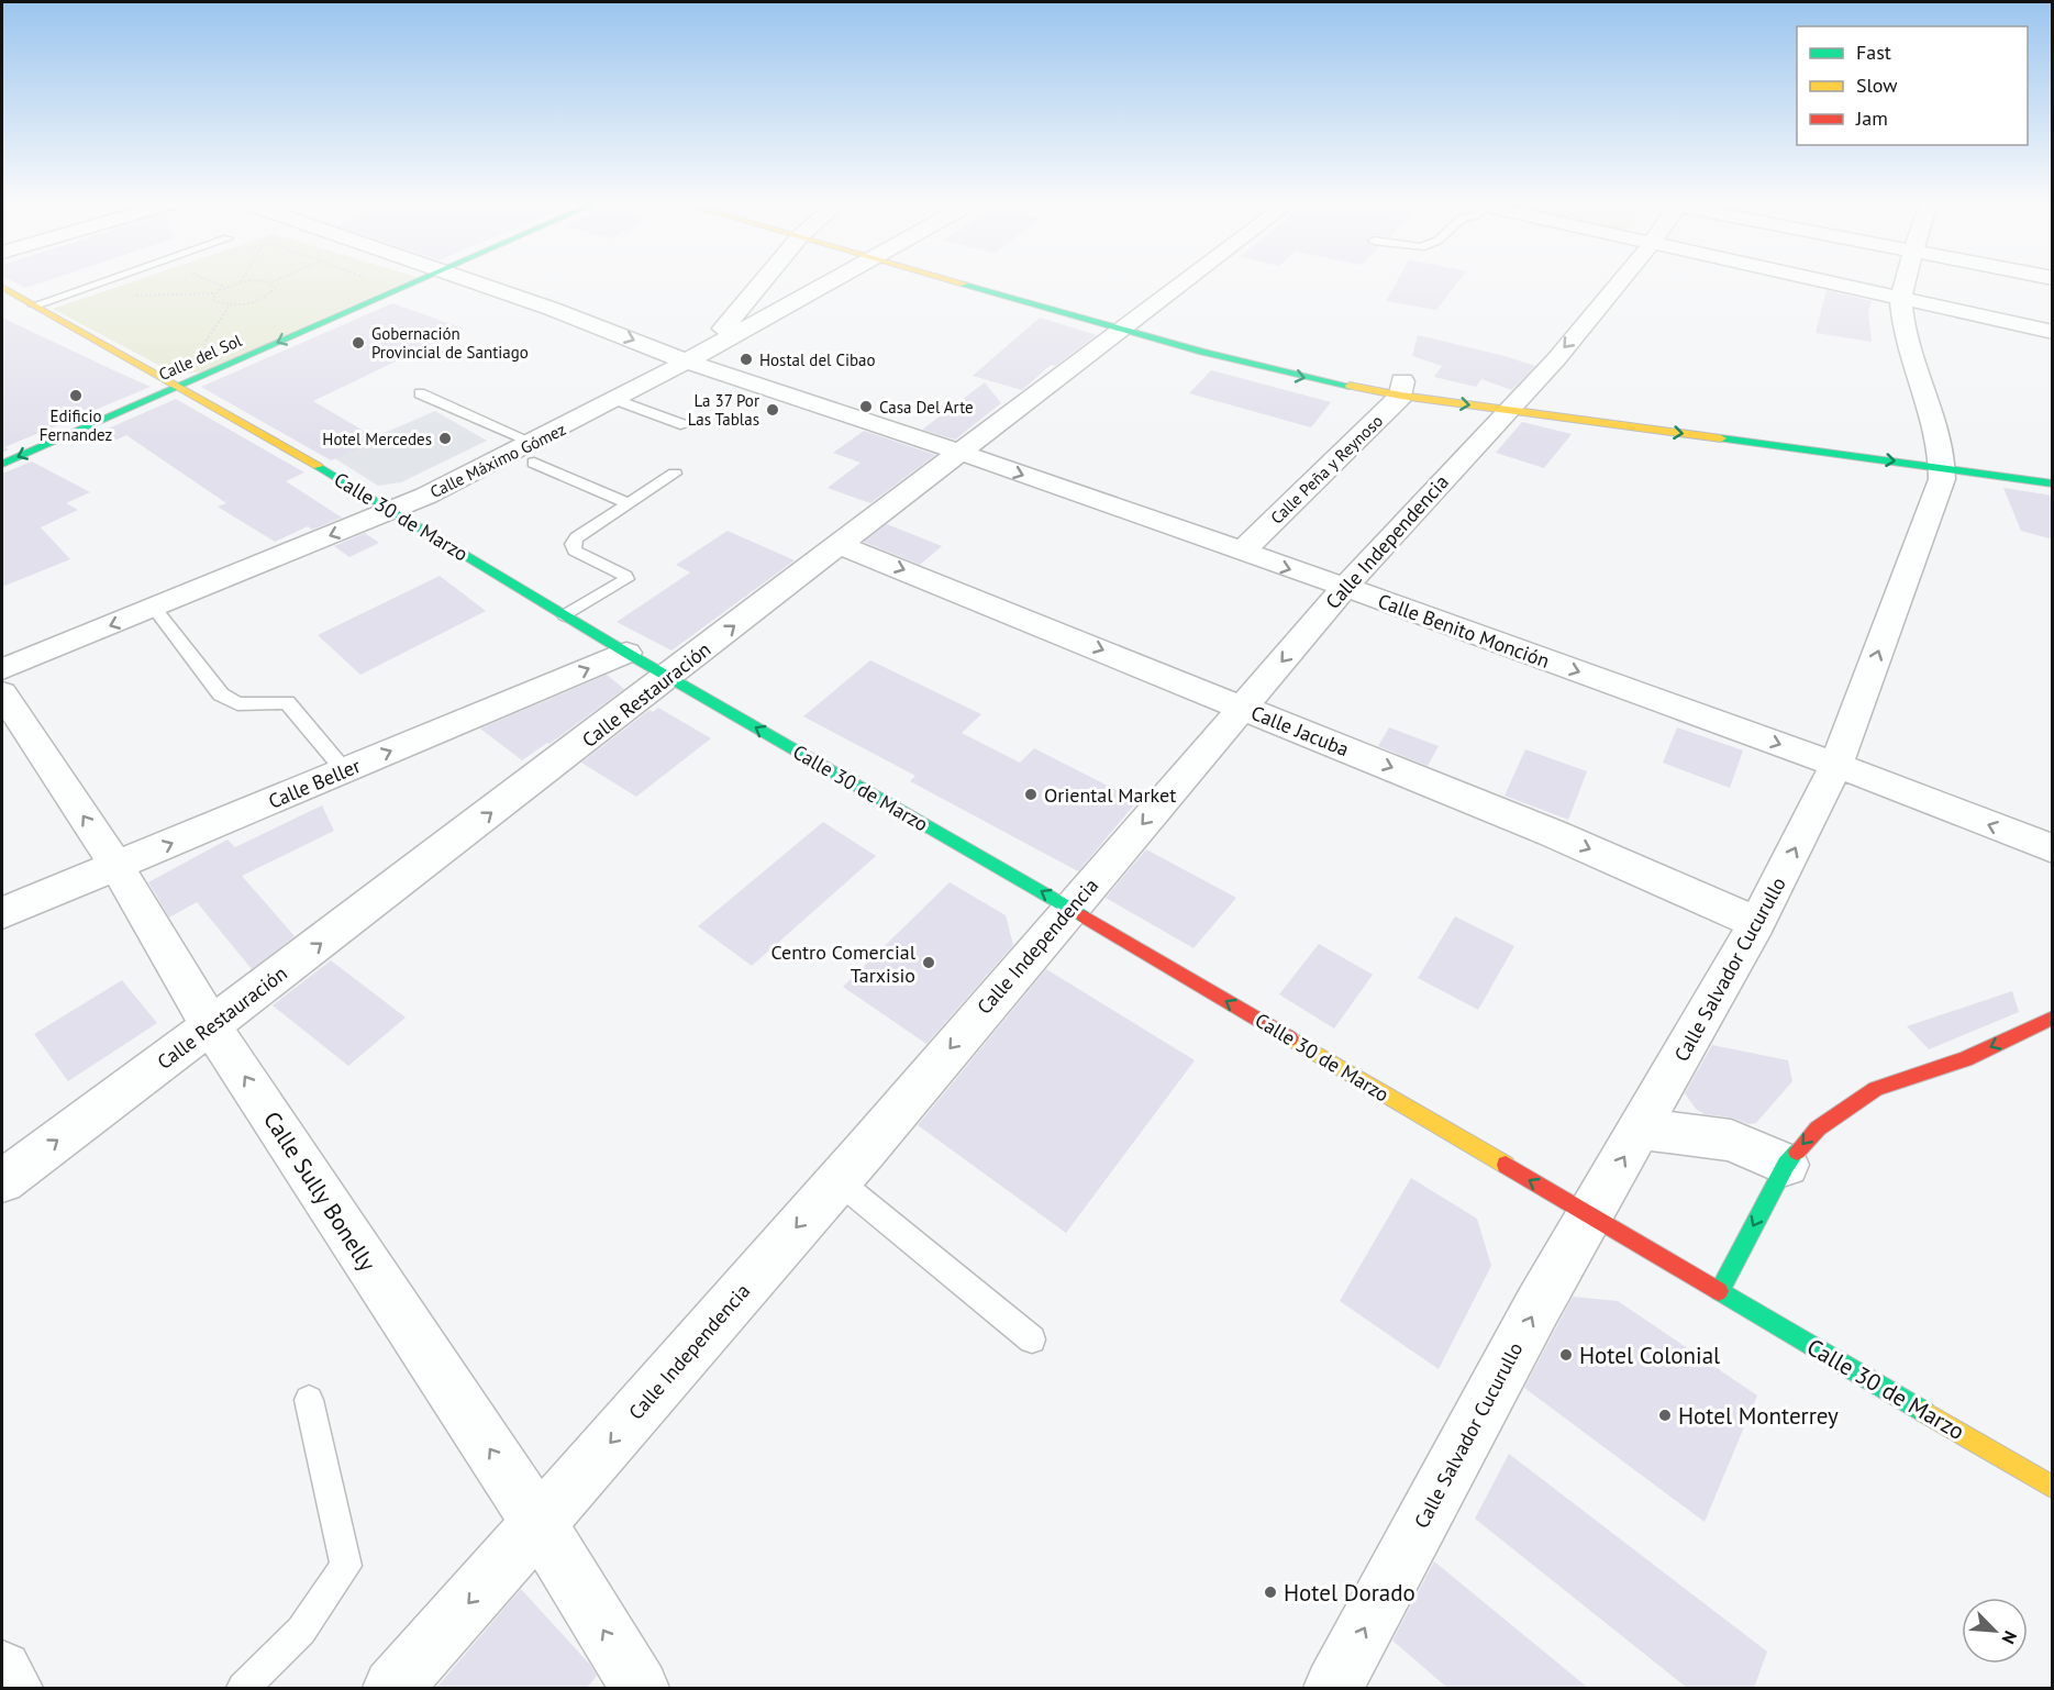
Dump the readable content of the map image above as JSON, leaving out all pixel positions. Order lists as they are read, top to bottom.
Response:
{
  "streets": {
    "main road": ["Calle del Sol", "Calle 30 de Marzo"],
    "street": [
      "Calle Máximo Gómez",
      "Calle Peña y Reynoso",
      "Calle Independencia",
      "Calle Benito Monción",
      "Calle Restauración",
      "Calle Jacuba",
      "Calle Beller",
      "Calle Salvador Cucurullo",
      "Calle Sully Bonelly"
    ]
  },
  "crossings": [
    ["Calle del Sol", "Calle 30 de Marzo"],
    ["Calle Máximo Gómez", "Calle 30 de Marzo"],
    ["Calle Máximo Gómez", "Calle Benito Monción"],
    ["Calle Peña y Reynoso", "Calle Benito Monción"],
    ["Calle 30 de Marzo", "Calle Independencia"],
    ["Calle 30 de Marzo", "Calle Restauración"],
    ["Calle 30 de Marzo", "Calle Beller"],
    ["Calle 30 de Marzo", "Calle Salvador Cucurullo"],
    ["Calle Independencia", "Calle Benito Monción"],
    ["Calle Independencia", "Calle Jacuba"],
    ["Calle Independencia", "Calle Sully Bonelly"],
    ["Calle Benito Monción", "Calle Restauración"],
    ["Calle Benito Monción", "Calle Salvador Cucurullo"],
    ["Calle Restauración", "Calle Jacuba"],
    ["Calle Restauración", "Calle Sully Bonelly"],
    ["Calle Jacuba", "Calle Salvador Cucurullo"],
    ["Calle Beller", "Calle Sully Bonelly"]
  ],
  "one_way": [
    "Calle del Sol",
    "Calle Máximo Gómez",
    "Calle 30 de Marzo",
    "Calle Independencia",
    "Calle Restauración",
    "Calle Jacuba",
    "Calle Beller",
    "Calle Salvador Cucurullo",
    "Calle Sully Bonelly"
  ],
  "places": [
    "Gobernación Provincial de Santiago",
    "Hostal del Cibao",
    "Edificio Fernandez",
    "Casa Del Arte",
    "La 37 Por Las Tablas",
    "Hotel Mercedes",
    "Oriental Market",
    "Centro Comercial Tarxisio",
    "Hotel Colonial",
    "Hotel Monterrey",
    "Hotel Dorado"
  ],
  "legend": ["Fast", "Slow", "Jam"],
  "north": "bottom right"
}
